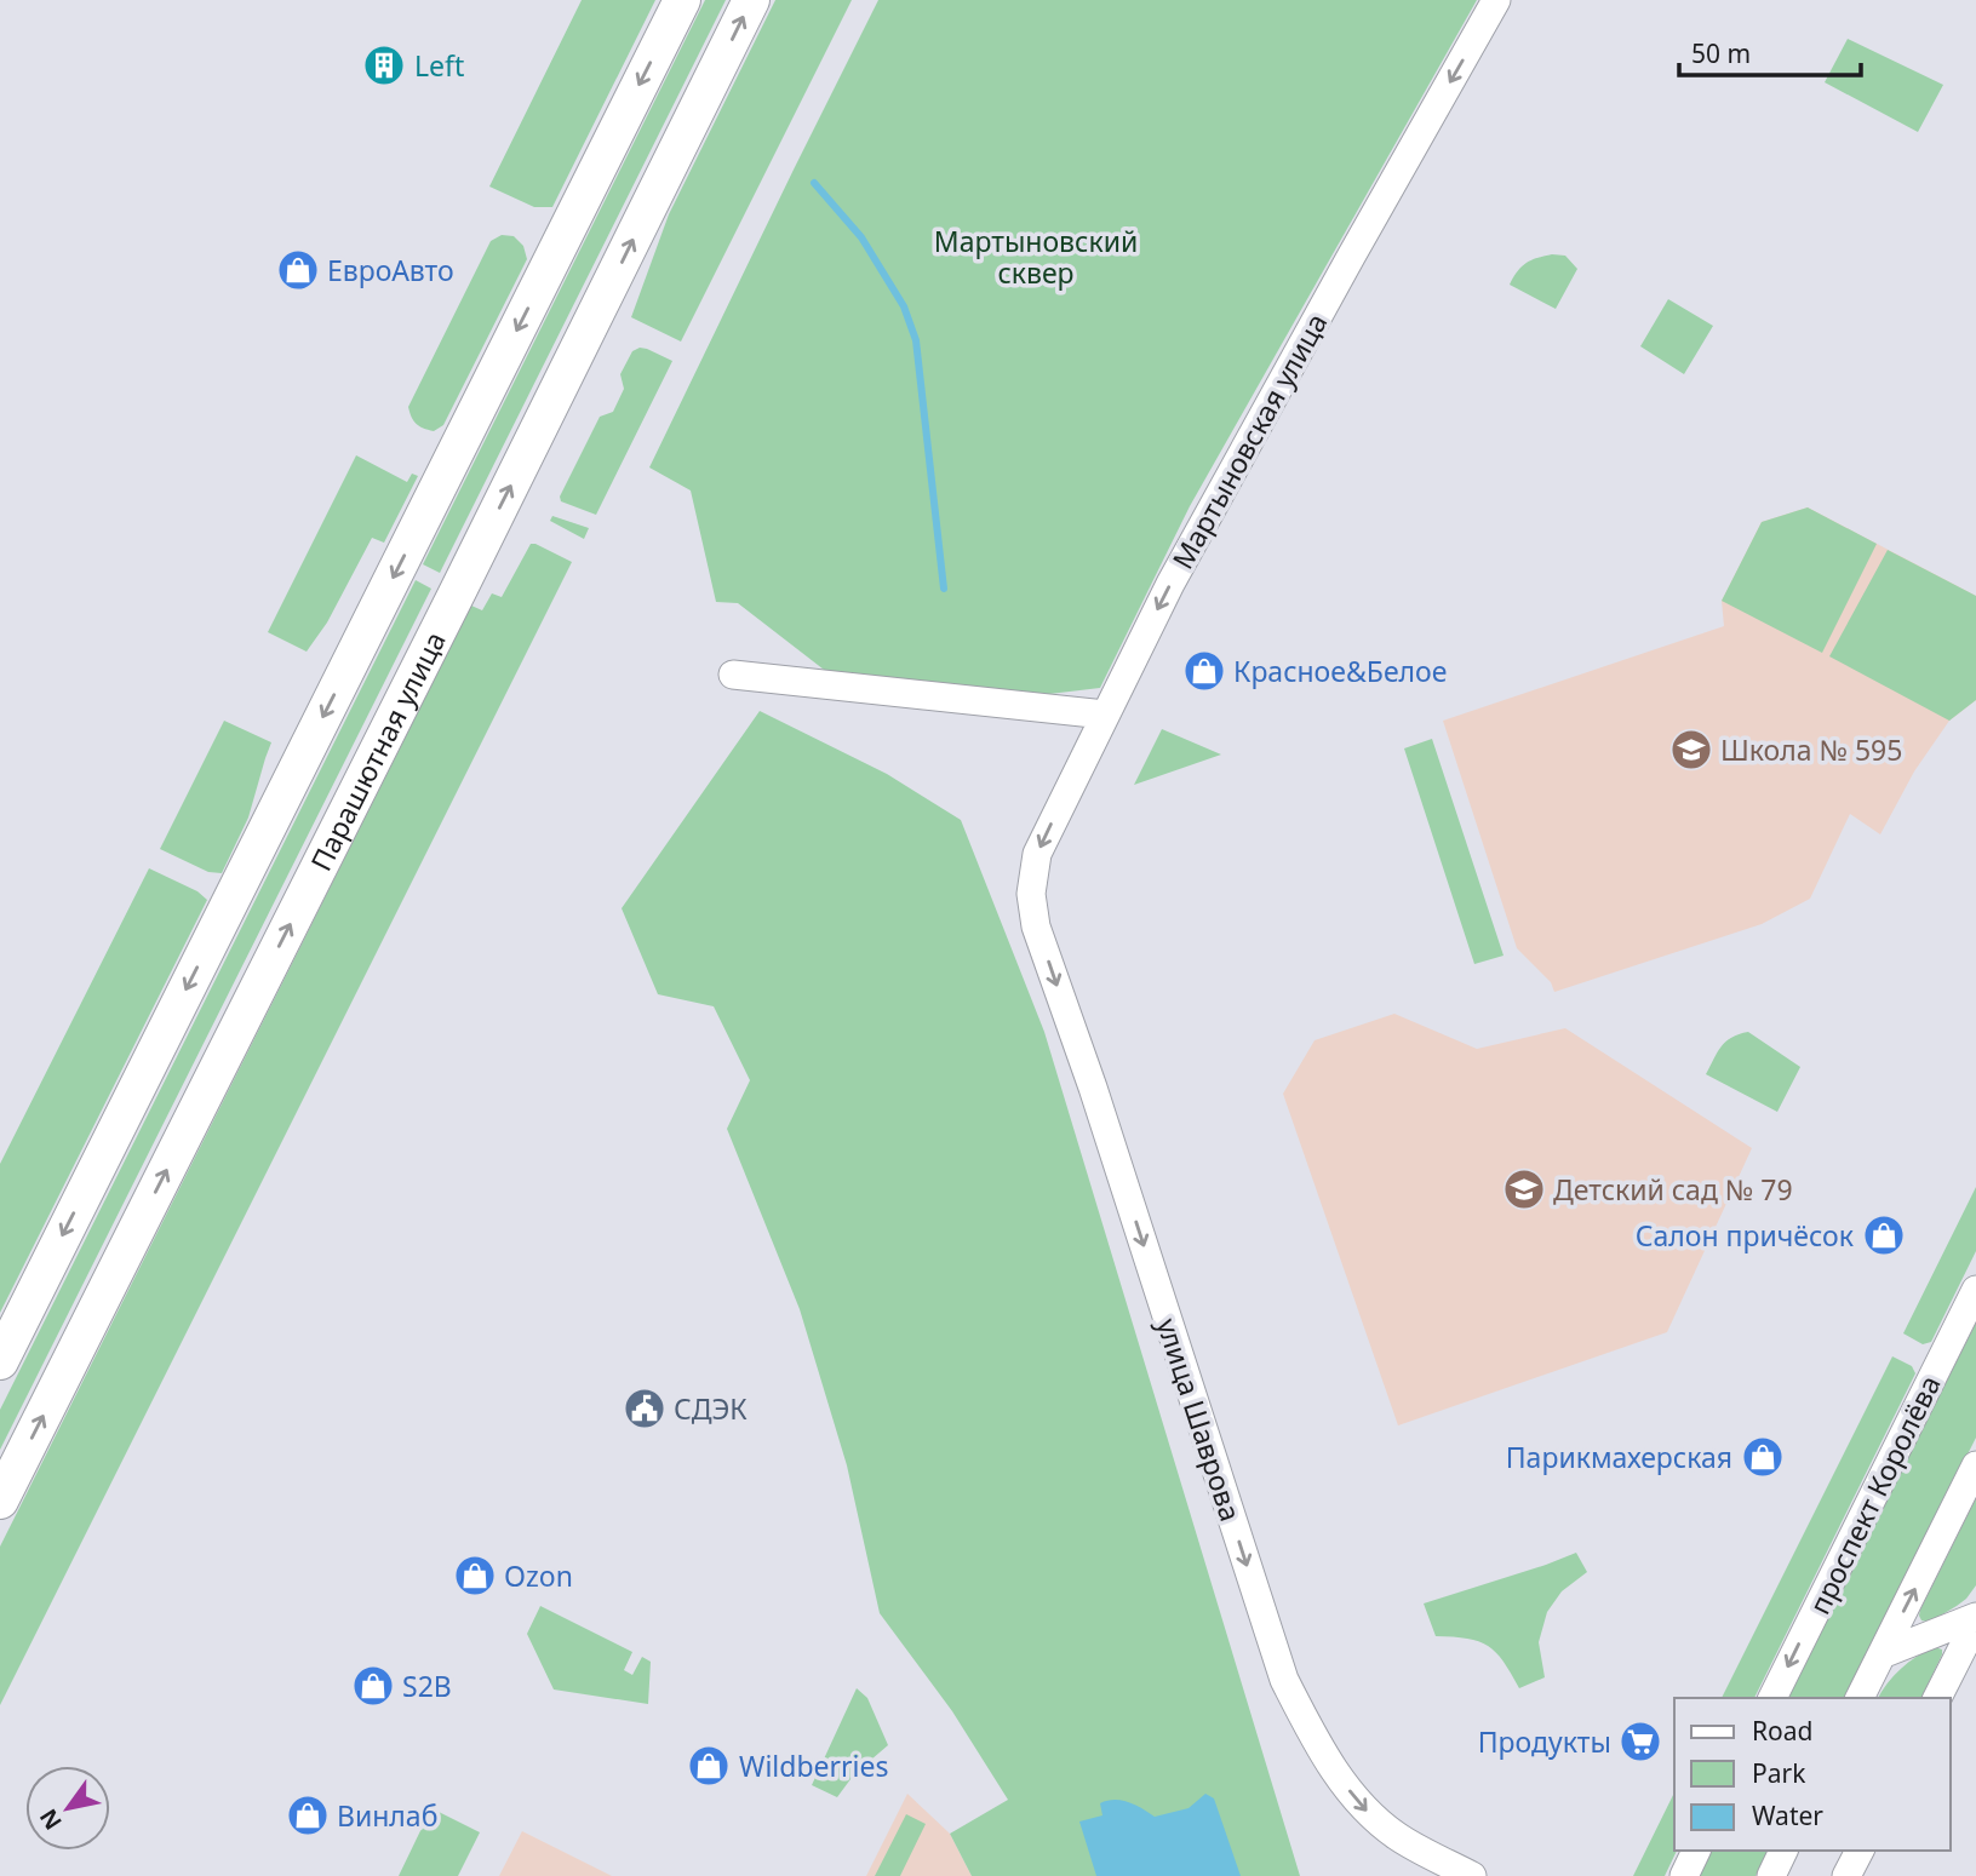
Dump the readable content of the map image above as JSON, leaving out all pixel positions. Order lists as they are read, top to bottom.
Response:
{
  "streets": {
    "main road": ["Парашютная улица"],
    "street": ["Мартыновская улица", "улица Шаврова", "проспект Королёва"]
  },
  "crossings": [
    ["Мартыновская улица", "улица Шаврова"]
  ],
  "one_way": ["Мартыновская улица", "улица Шаврова"],
  "parks": ["Мартыновский сквер"],
  "places": {
    "building": ["Left"],
    "shop": [
      "ЕвроАвто",
      "Красное&Белое",
      "Салон причёсок",
      "Парикмахерская",
      "Ozon",
      "S2B",
      "Wildberries",
      "Винлаб"
    ],
    "school or university": ["Школа № 595", "Детский сад № 79"],
    "public building": ["СДЭК"],
    "supermarket": ["Продукты"]
  },
  "legend": ["Road", "Park", "Water"],
  "scale_bar": "50 m",
  "north": "bottom left"
}
